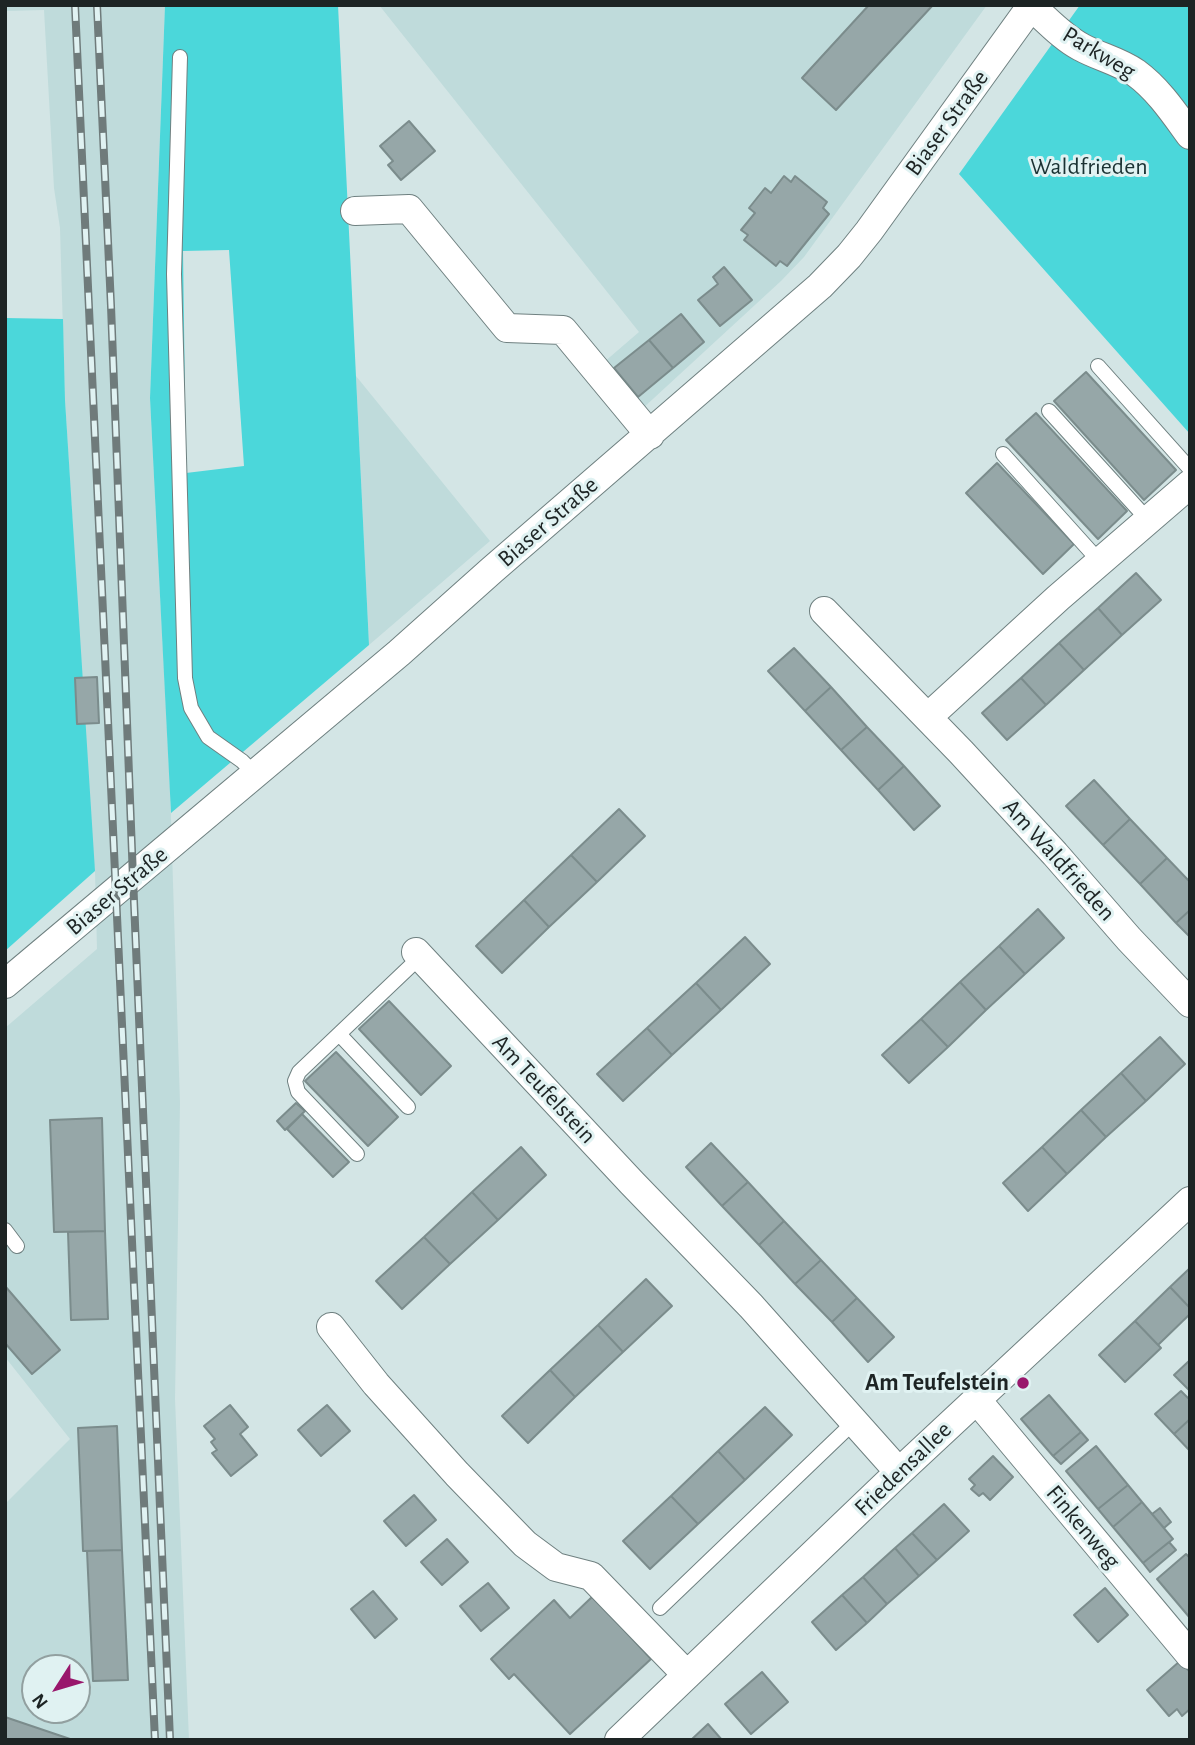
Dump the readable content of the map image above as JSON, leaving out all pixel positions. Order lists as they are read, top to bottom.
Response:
{
  "streets": {
    "street": [
      "Parkweg",
      "Biaser Straße",
      "Am Waldfrieden",
      "Am Teufelstein",
      "Friedensallee",
      "Finkenweg"
    ]
  },
  "crossings": [
    ["Parkweg", "Biaser Straße"],
    ["Am Teufelstein", "Friedensallee"],
    ["Friedensallee", "Finkenweg"]
  ],
  "parks": ["Waldfrieden"],
  "places": ["Am Teufelstein"],
  "north": "bottom left"
}
